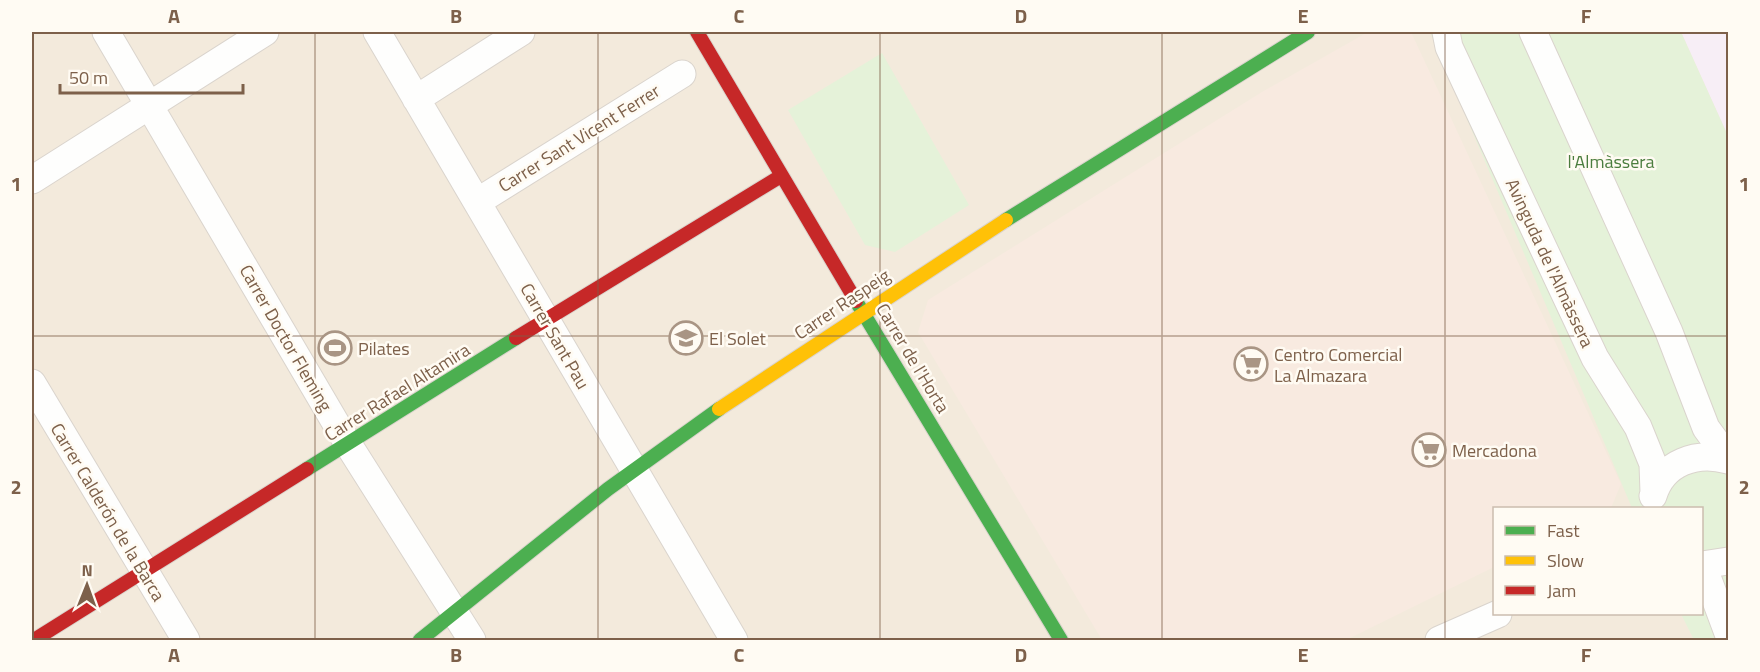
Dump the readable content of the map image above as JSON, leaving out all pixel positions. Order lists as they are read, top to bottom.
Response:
{
  "streets": {
    "street": [
      "Carrer Sant Vicent Ferrer",
      "Avinguda de l'Almàssera",
      "Carrer Raspeig",
      "Carrer Sant Pau",
      "Carrer Doctor Fleming",
      "Carrer de l'Horta",
      "Carrer Rafael Altamira",
      "Carrer Calderón de la Barca"
    ]
  },
  "crossings": [
    ["Carrer Sant Vicent Ferrer", "Carrer Sant Pau"],
    ["Carrer Raspeig", "Carrer Sant Pau"],
    ["Carrer Raspeig", "Carrer Doctor Fleming"],
    ["Carrer Raspeig", "Carrer de l'Horta"],
    ["Carrer Sant Pau", "Carrer Rafael Altamira"],
    ["Carrer Doctor Fleming", "Carrer Rafael Altamira"],
    ["Carrer de l'Horta", "Carrer Rafael Altamira"],
    ["Carrer Rafael Altamira", "Carrer Calderón de la Barca"]
  ],
  "parks": ["l'Almàssera"],
  "places": {
    "school or university": ["El Solet"],
    "sports": ["Pilates"],
    "supermarket": ["Centro Comercial La Almazara", "Mercadona"]
  },
  "legend": ["Fast", "Slow", "Jam"],
  "scale_bar": "50 m",
  "north": "top",
  "grid": {
    "columns": [
      "A",
      "B",
      "C",
      "D",
      "E",
      "F"
    ],
    "rows": ["1", "2"]
  }
}
